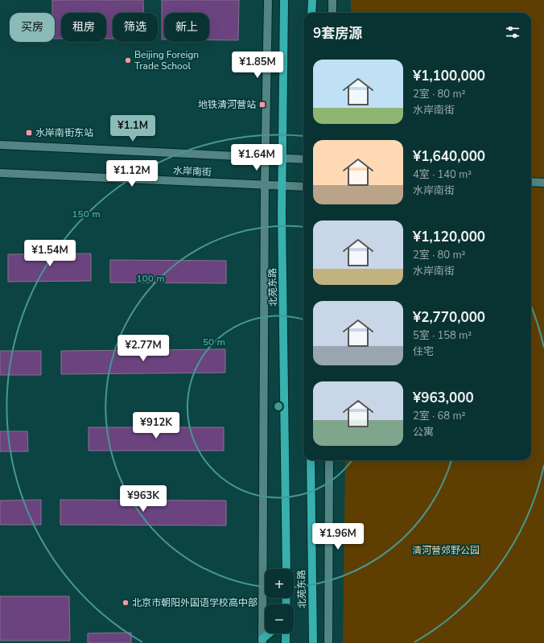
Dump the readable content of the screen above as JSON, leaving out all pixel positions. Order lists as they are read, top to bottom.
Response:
{
  "streets": {
    "main road": ["北苑东路"],
    "street": ["水岸南街"]
  },
  "crossings": [
    ["水岸南街", "北苑东路"]
  ],
  "parks": ["清河营郊野公园"],
  "places": {
    "other": ["Beijing Foreign Trade School", "北京市朝阳外国语学校高中部"],
    "transit": ["地铁清河营站", "水岸南街东站"]
  },
  "page": {
    "chip": [
      "买房",
      "租房",
      "筛选",
      "新上"
    ],
    "heading": "9套房源",
    "price": [
      "¥1.85M",
      "¥1.1M",
      "¥1.64M",
      "¥1.12M",
      "¥1.54M",
      "¥2.77M",
      "¥912K",
      "¥963K",
      "¥1.96M"
    ],
    "list": [
      {
        "name": "¥1,100,000",
        "note": "2室 · 80 m² · 水岸南街"
      },
      {
        "name": "¥1,640,000",
        "note": "4室 · 140 m² · 水岸南街"
      },
      {
        "name": "¥1,120,000",
        "note": "2室 · 80 m² · 水岸南街"
      },
      {
        "name": "¥2,770,000",
        "note": "5室 · 158 m² · 住宅"
      },
      {
        "name": "¥963,000",
        "note": "2室 · 68 m² · 公寓"
      }
    ],
    "map_buttons": ["+", "−"]
  },
  "rings": ["150 m", "100 m", "50 m"]
}
